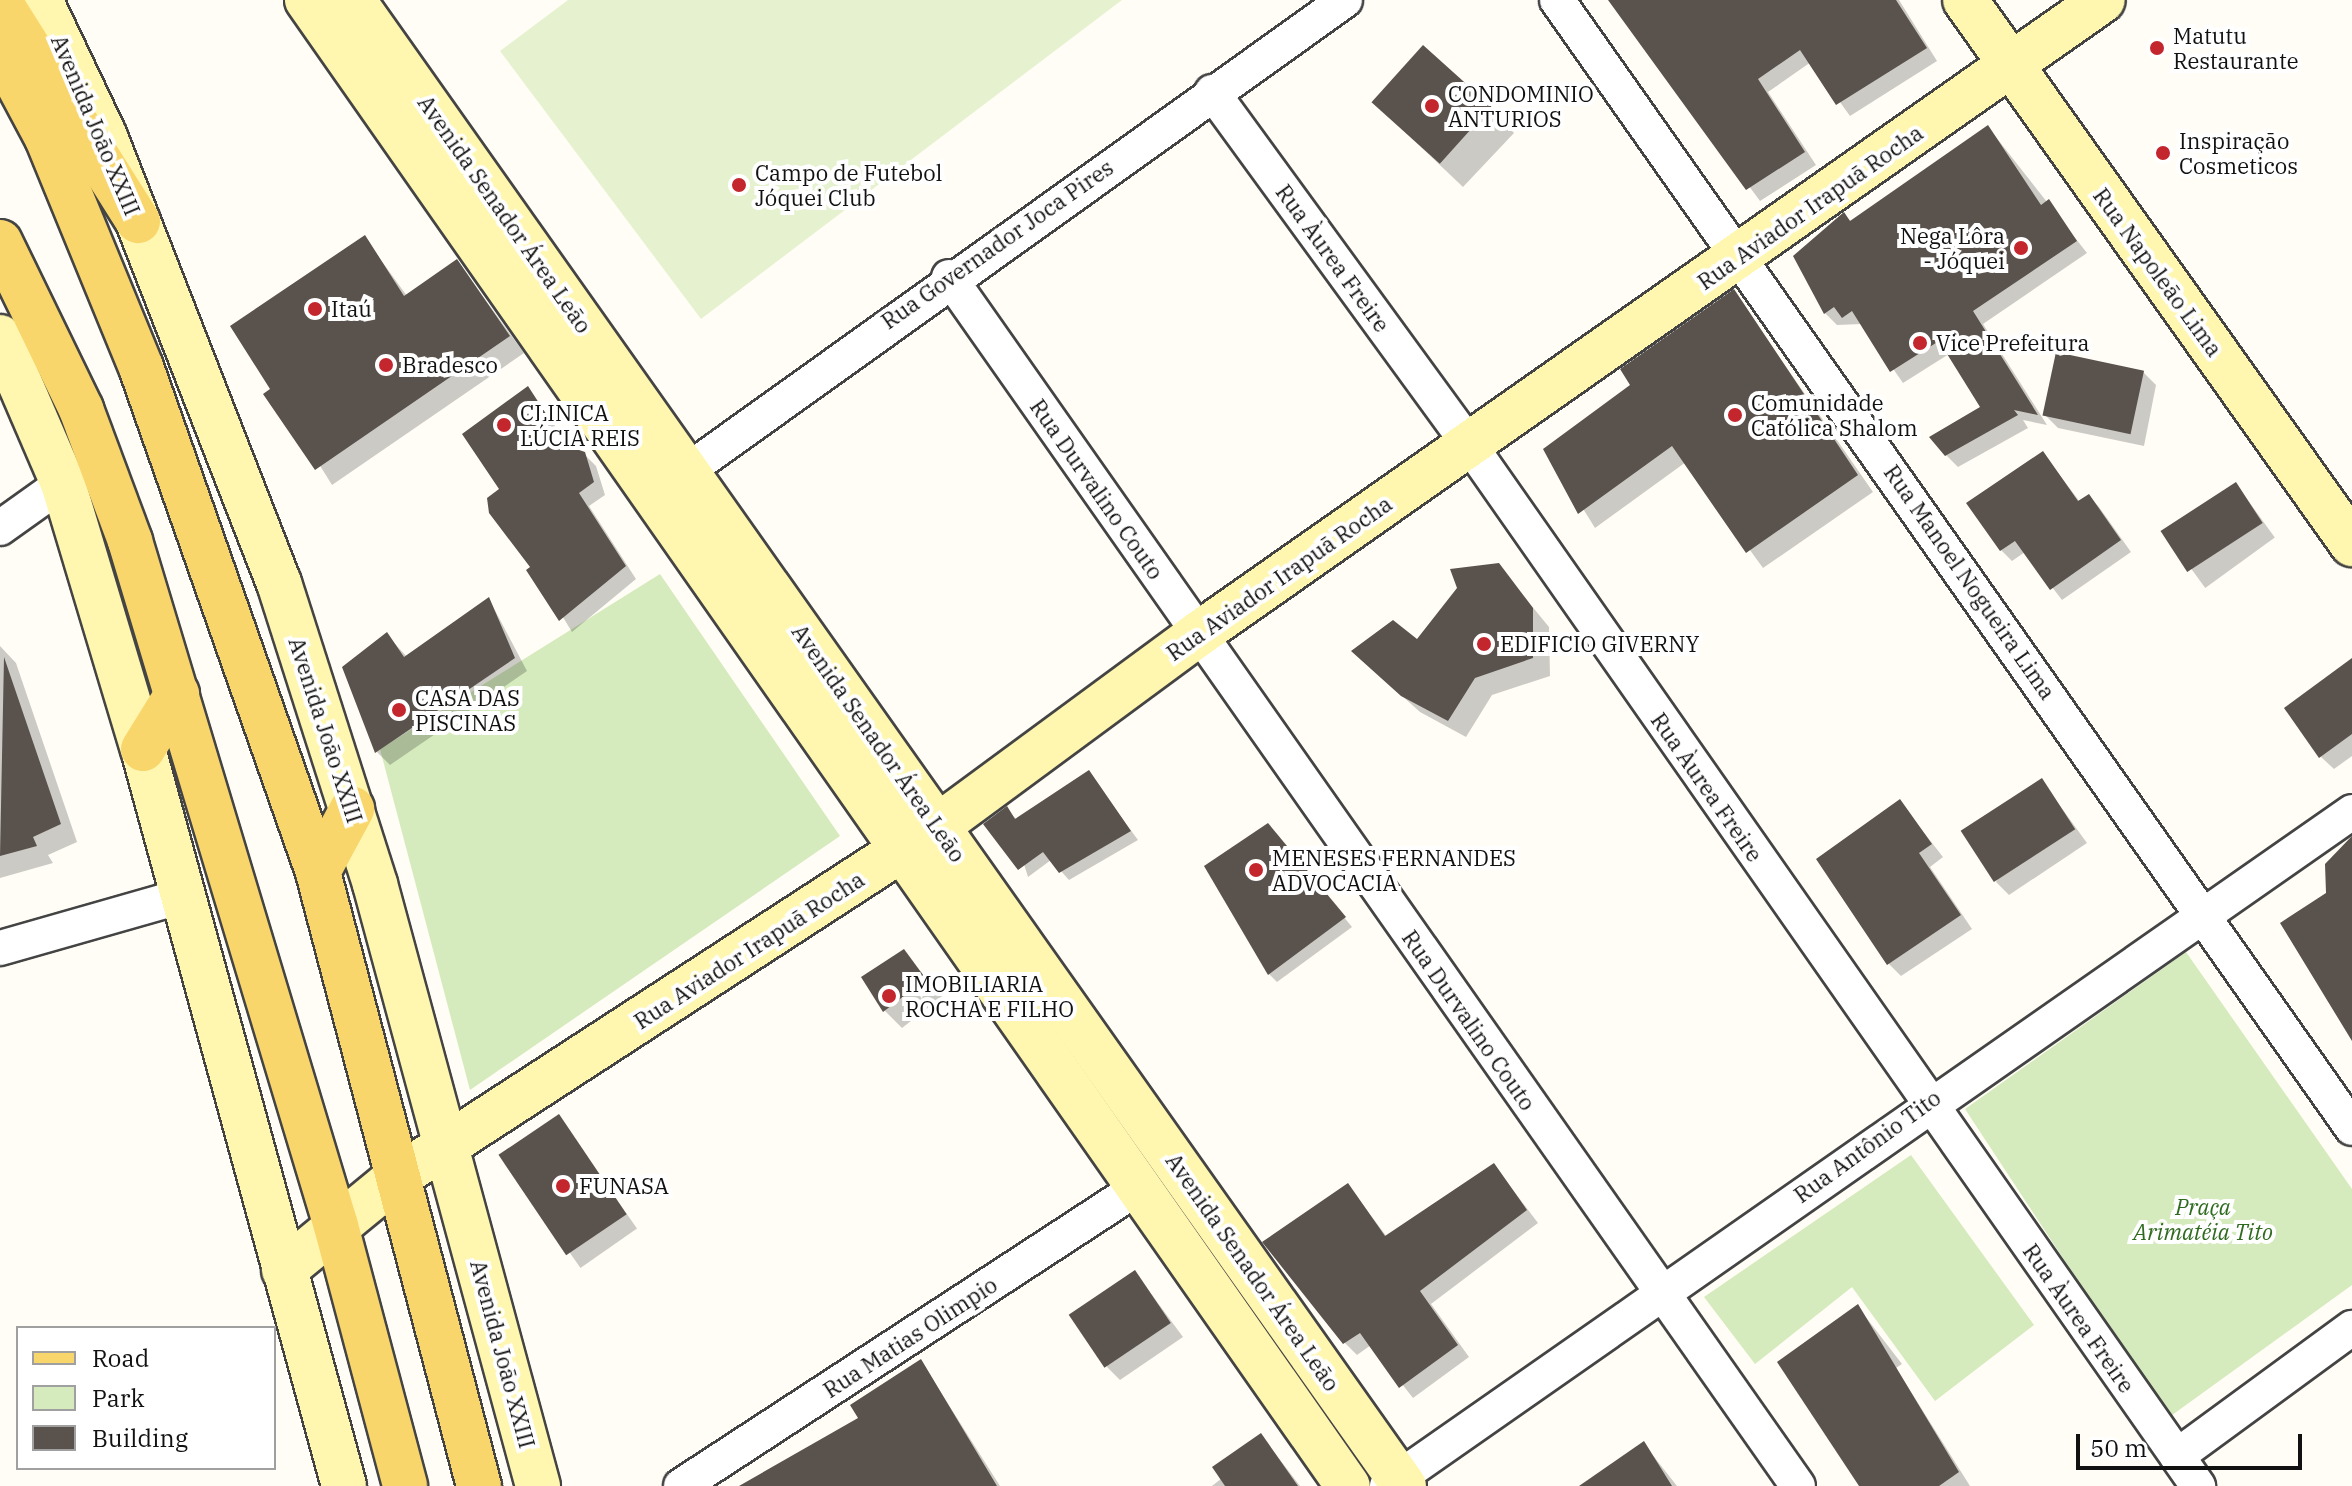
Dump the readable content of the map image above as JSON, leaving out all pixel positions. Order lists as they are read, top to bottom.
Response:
{
  "streets": {
    "street": [
      "Avenida João XXIII",
      "Rua Aviador Irapuã Rocha",
      "Avenida Senador Área Leão",
      "Rua Governador Joca Pires",
      "Rua Àurea Freire",
      "Rua Napoleão Lima",
      "Rua Durvalino Couto",
      "Rua Manoel Nogueira Lima",
      "Rua Antônio Tito",
      "Rua Matias Olimpio"
    ]
  },
  "crossings": [
    ["Avenida João XXIII", "Rua Aviador Irapuã Rocha"],
    ["Rua Aviador Irapuã Rocha", "Avenida Senador Área Leão"],
    ["Rua Aviador Irapuã Rocha", "Rua Àurea Freire"],
    ["Rua Aviador Irapuã Rocha", "Rua Napoleão Lima"],
    ["Rua Aviador Irapuã Rocha", "Rua Durvalino Couto"],
    ["Rua Aviador Irapuã Rocha", "Rua Manoel Nogueira Lima"],
    ["Avenida Senador Área Leão", "Rua Governador Joca Pires"],
    ["Avenida Senador Área Leão", "Rua Antônio Tito"],
    ["Avenida Senador Área Leão", "Rua Matias Olimpio"],
    ["Rua Governador Joca Pires", "Rua Àurea Freire"],
    ["Rua Governador Joca Pires", "Rua Durvalino Couto"],
    ["Rua Àurea Freire", "Rua Antônio Tito"],
    ["Rua Durvalino Couto", "Rua Antônio Tito"],
    ["Rua Manoel Nogueira Lima", "Rua Antônio Tito"]
  ],
  "parks": ["Praça Arimatéia Tito"],
  "places": [
    "Matutu Restaurante",
    "CONDOMINIO ANTURIOS",
    "Inspiração Cosmeticos",
    "Campo de Futebol Jóquei Club",
    "Nega Lôra - Jóquei",
    "Itaú",
    "Vice Prefeitura",
    "Bradesco",
    "Comunidade Católica Shalom",
    "CLINICA LÚCIA REIS",
    "EDIFICIO GIVERNY",
    "CASA DAS PISCINAS",
    "MENESES FERNANDES ADVOCACIA",
    "IMOBILIARIA ROCHA E FILHO",
    "FUNASA"
  ],
  "legend": ["Road", "Park", "Building"],
  "scale_bar": "50 m"
}
